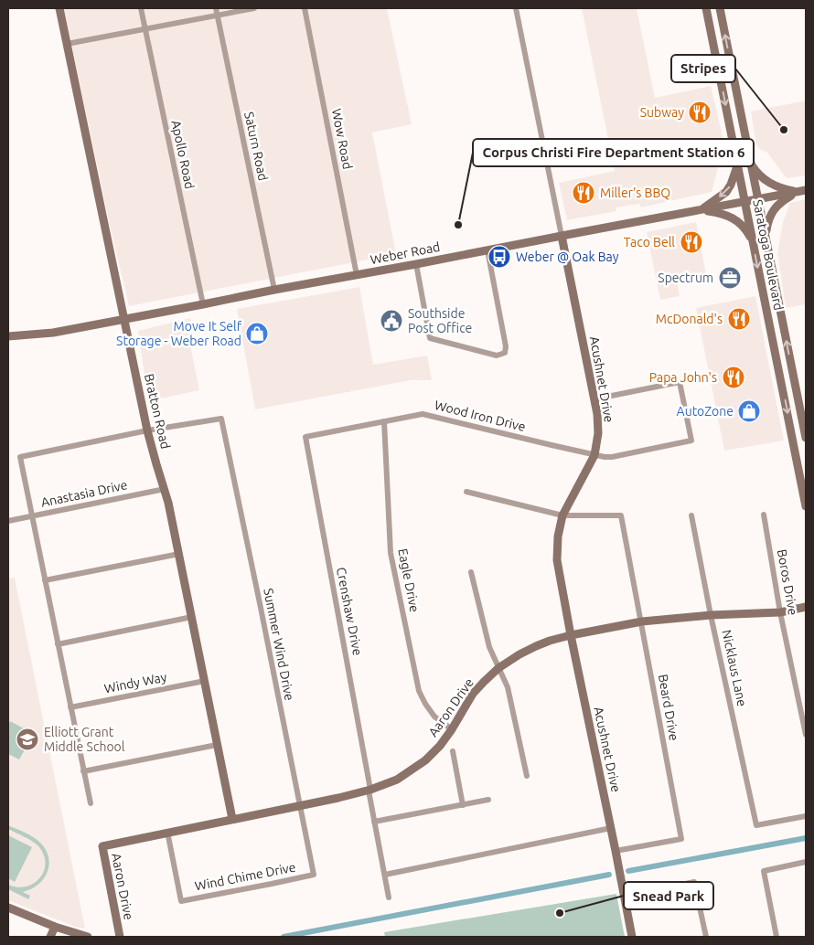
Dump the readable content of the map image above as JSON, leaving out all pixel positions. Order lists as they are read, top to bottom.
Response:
{
  "streets": {
    "street": [
      "Wow Road",
      "Saturn Road",
      "Apollo Road",
      "Weber Road",
      "Saratoga Boulevard",
      "Acushnet Drive",
      "Bratton Road",
      "Wood Iron Drive",
      "Anastasia Drive",
      "Eagle Drive",
      "Boros Drive",
      "Crenshaw Drive",
      "Summer Wind Drive",
      "Nicklaus Lane",
      "Windy Way",
      "Aaron Drive",
      "Beard Drive",
      "Wind Chime Drive"
    ]
  },
  "crossings": [
    ["Wow Road", "Weber Road"],
    ["Saturn Road", "Weber Road"],
    ["Apollo Road", "Weber Road"],
    ["Weber Road", "Saratoga Boulevard"],
    ["Weber Road", "Acushnet Drive"],
    ["Weber Road", "Bratton Road"],
    ["Acushnet Drive", "Wood Iron Drive"],
    ["Acushnet Drive", "Aaron Drive"],
    ["Acushnet Drive", "Beard Drive"],
    ["Bratton Road", "Anastasia Drive"],
    ["Bratton Road", "Summer Wind Drive"],
    ["Bratton Road", "Windy Way"],
    ["Bratton Road", "Aaron Drive"],
    ["Wood Iron Drive", "Eagle Drive"],
    ["Wood Iron Drive", "Crenshaw Drive"],
    ["Eagle Drive", "Aaron Drive"],
    ["Boros Drive", "Aaron Drive"],
    ["Crenshaw Drive", "Aaron Drive"],
    ["Summer Wind Drive", "Aaron Drive"],
    ["Summer Wind Drive", "Wind Chime Drive"],
    ["Nicklaus Lane", "Aaron Drive"],
    ["Aaron Drive", "Beard Drive"],
    ["Aaron Drive", "Wind Chime Drive"]
  ],
  "places": {
    "restaurant": [
      "Subway",
      "Miller's BBQ",
      "Taco Bell",
      "McDonald's",
      "Papa John's"
    ],
    "other": ["Stripes", "Corpus Christi Fire Department Station 6", "Snead Park"],
    "bus stop": ["Weber @ Oak Bay"],
    "office": ["Spectrum"],
    "public building": ["Southside Post Office"],
    "shop": ["Move It Self Storage - Weber Road", "AutoZone"],
    "school or university": ["Elliott Grant Middle School"]
  }
}
